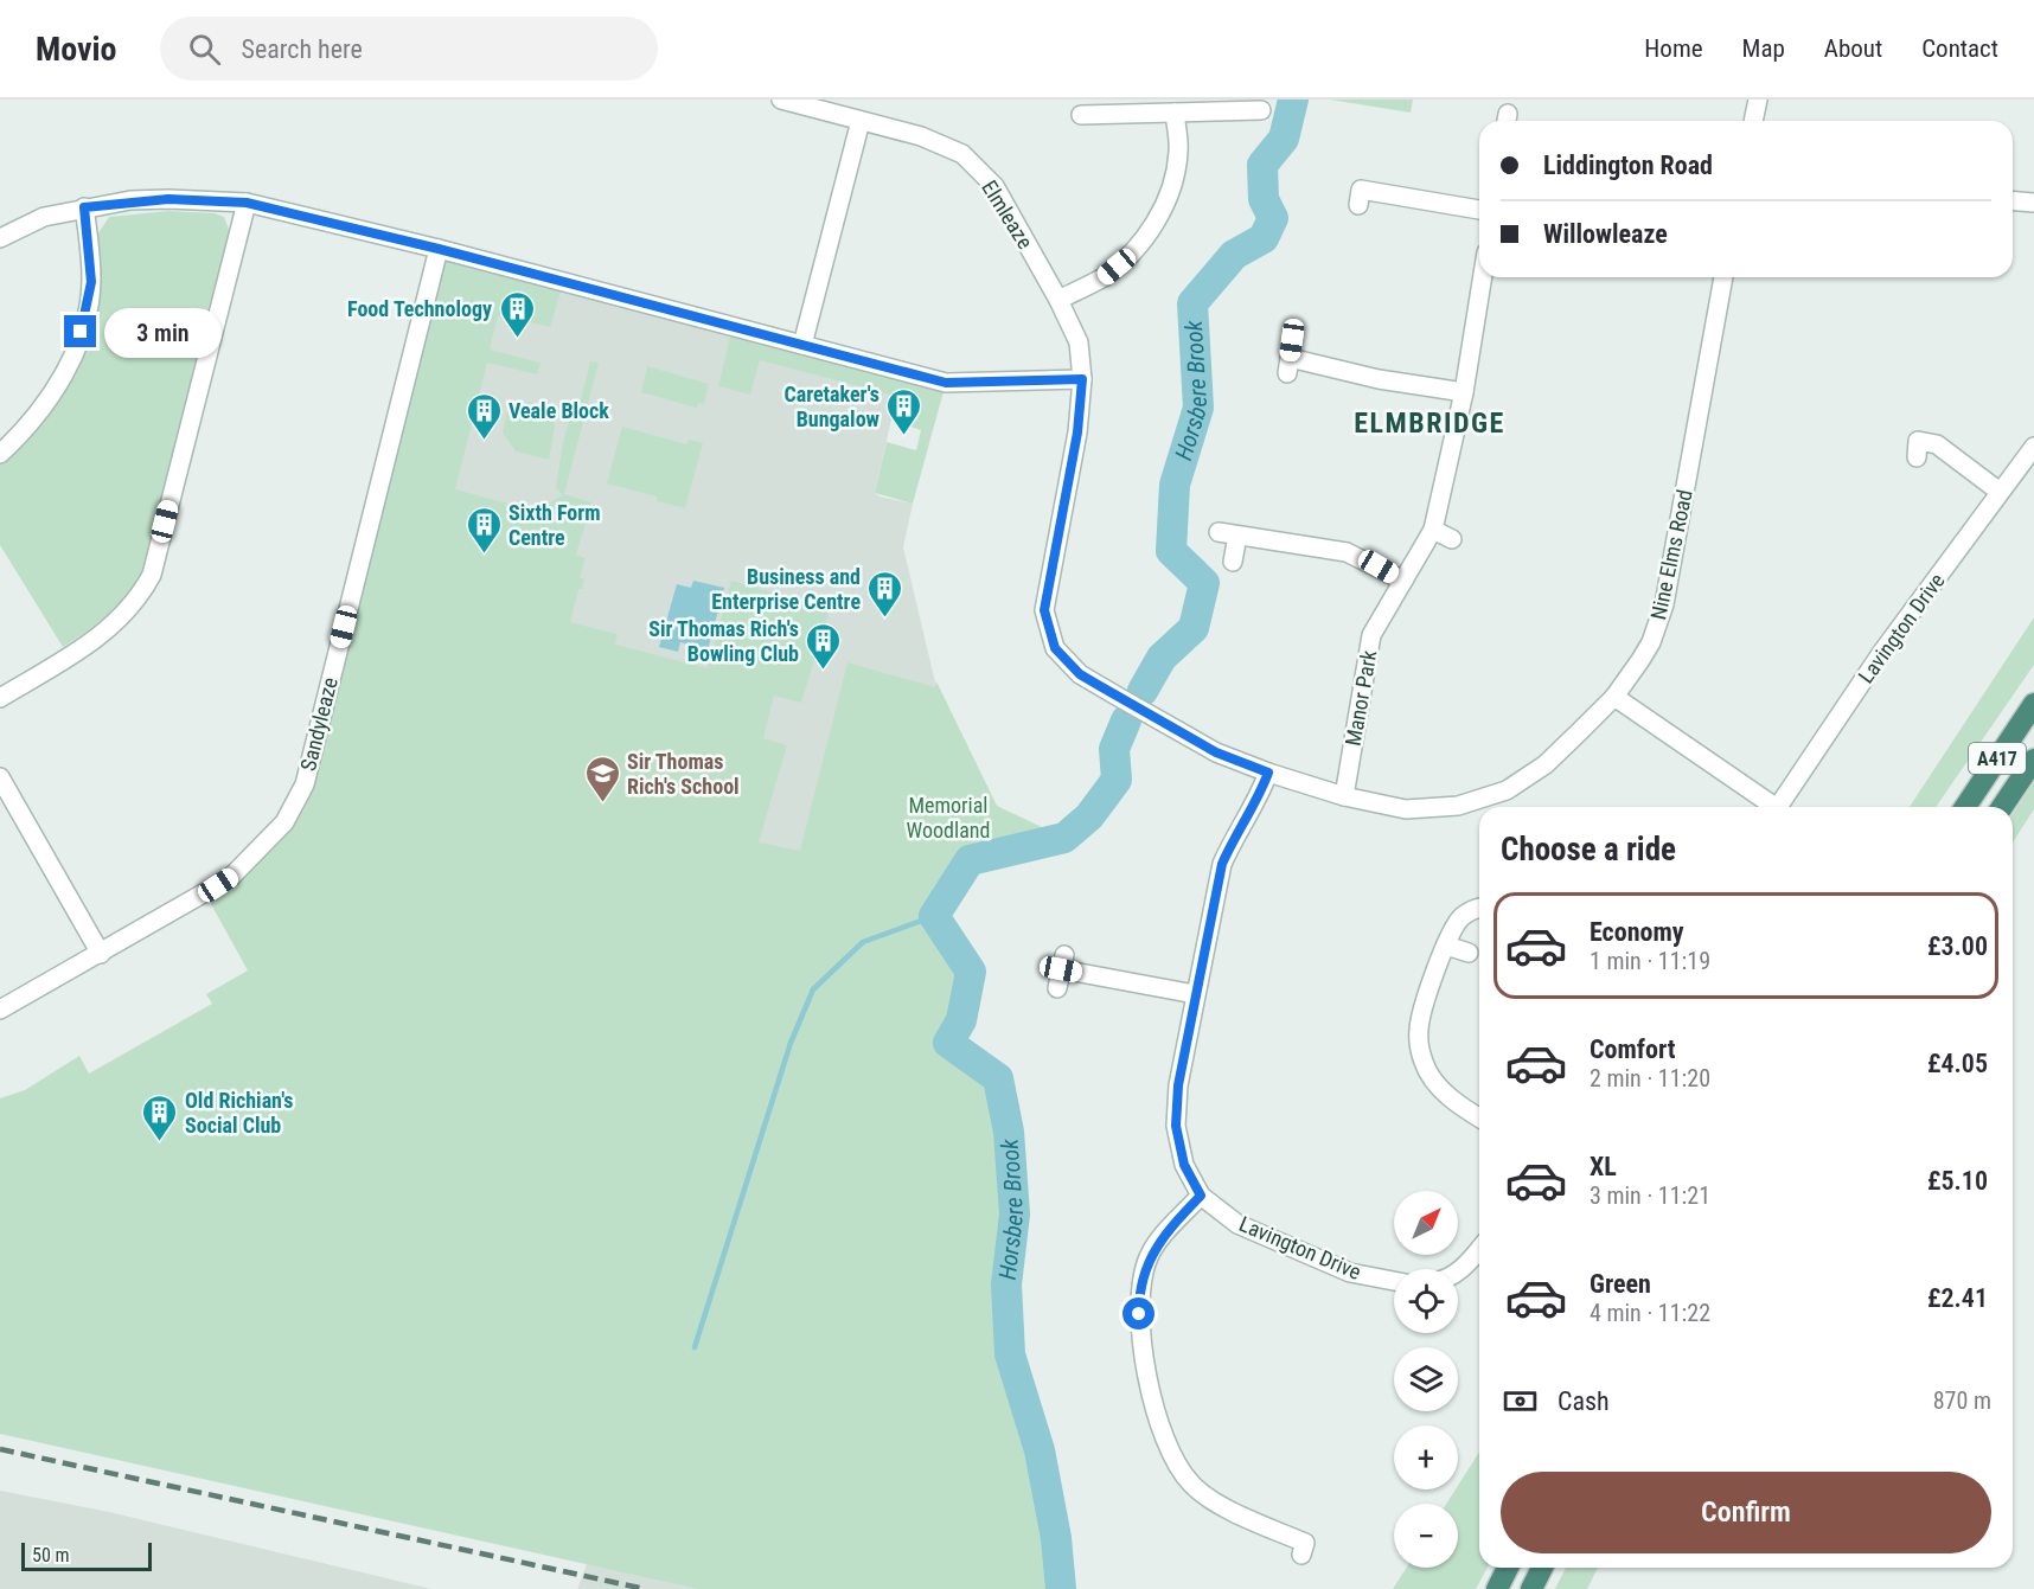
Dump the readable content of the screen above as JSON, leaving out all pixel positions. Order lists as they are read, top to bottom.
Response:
{
  "streets": {
    "highway": ["A417"],
    "street": [
      "Elmleaze",
      "Nine Elms Road",
      "Lavington Drive",
      "Manor Park",
      "Sandyleaze"
    ]
  },
  "crossings": [
    ["Elmleaze", "Nine Elms Road"],
    ["Nine Elms Road", "Manor Park"]
  ],
  "districts": ["ELMBRIDGE"],
  "water": ["Horsbere Brook"],
  "parks": ["Memorial Woodland"],
  "places": {
    "building": [
      "Food Technology",
      "Caretaker's Bungalow",
      "Veale Block",
      "Sixth Form Centre",
      "Business and Enterprise Centre",
      "Sir Thomas Rich's Bowling Club",
      "Old Richian's Social Club"
    ],
    "school or university": ["Sir Thomas Rich's School"]
  },
  "scale_bar": "50 m",
  "north": "top right",
  "page": {
    "header": "Movio",
    "search": "Search here",
    "nav": [
      "Home",
      "Map",
      "About",
      "Contact"
    ],
    "banner": ["Liddington Road", "Willowleaze"],
    "bubble": "3 min",
    "heading": "Choose a ride",
    "list": [
      {
        "name": "Economy",
        "note": "1 min · 11:19",
        "value": "£3.00"
      },
      {
        "name": "Comfort",
        "note": "2 min · 11:20",
        "value": "£4.05"
      },
      {
        "name": "XL",
        "note": "3 min · 11:21",
        "value": "£5.10"
      },
      {
        "name": "Green",
        "note": "4 min · 11:22",
        "value": "£2.41"
      }
    ],
    "map_buttons": ["+", "−"],
    "pay": ["Cash", "870 m"],
    "buttons": "Confirm",
    "scale": "50 m"
  }
}
